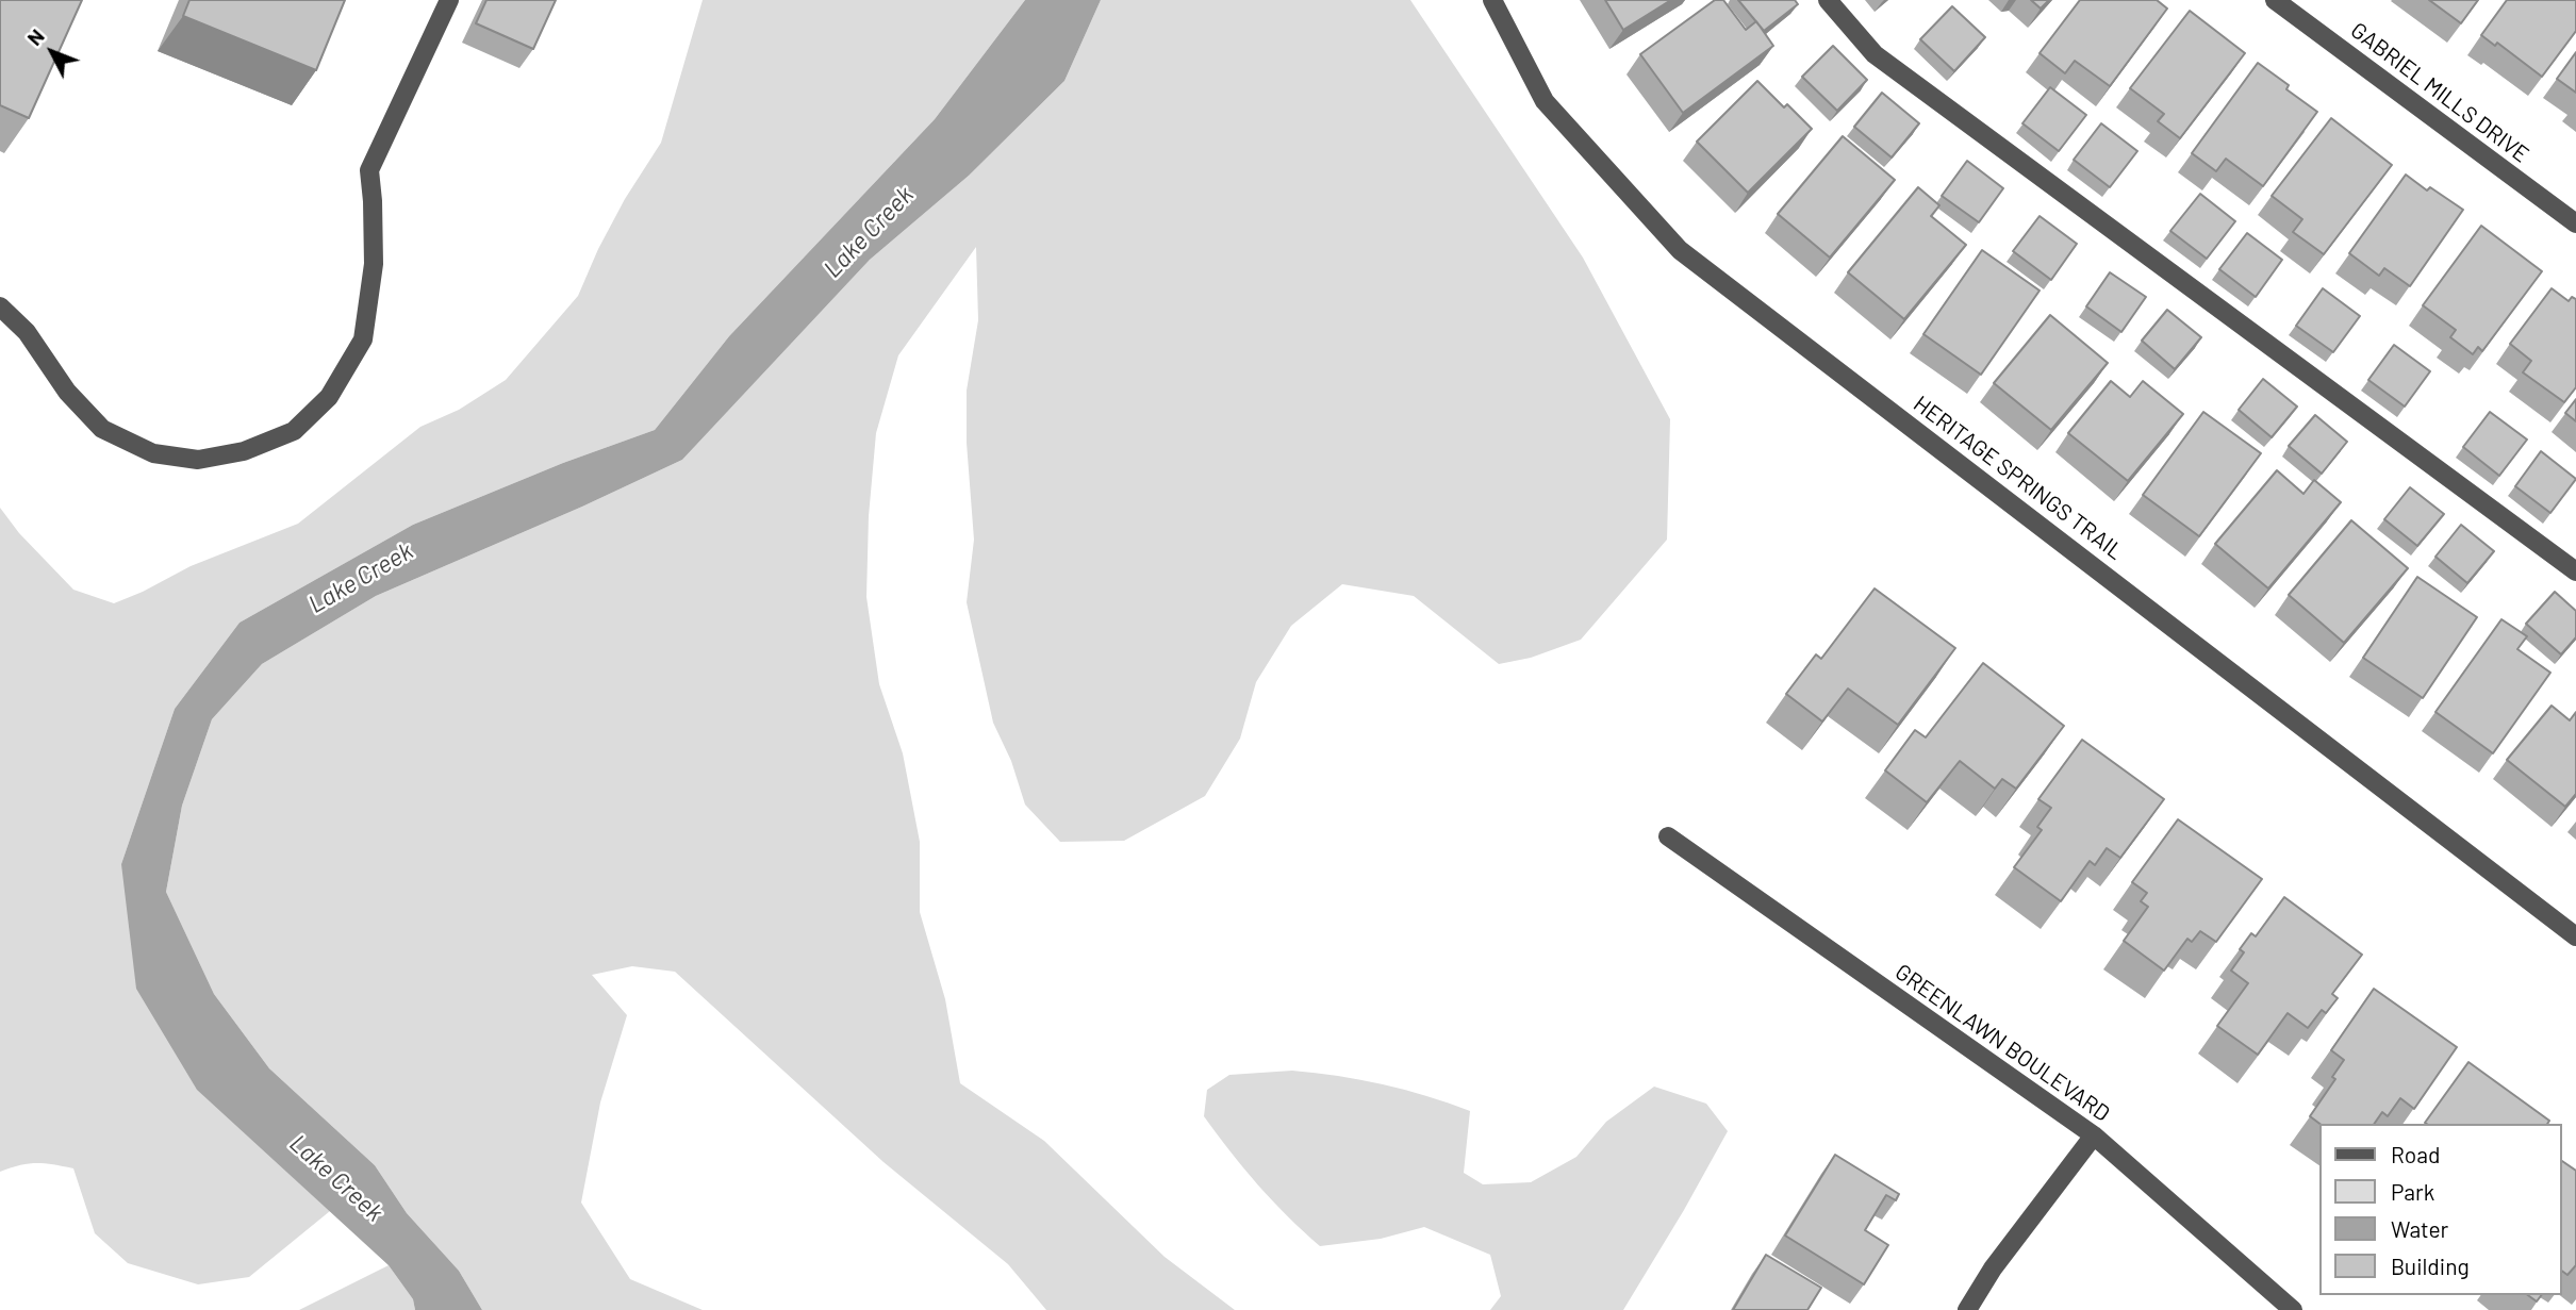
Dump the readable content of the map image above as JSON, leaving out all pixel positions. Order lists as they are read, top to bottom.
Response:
{
  "streets": {
    "street": ["GABRIEL MILLS DRIVE", "HERITAGE SPRINGS TRAIL", "GREENLAWN BOULEVARD"]
  },
  "water": ["Lake Creek"],
  "legend": [
    "Road",
    "Park",
    "Water",
    "Building"
  ],
  "north": "top left"
}
